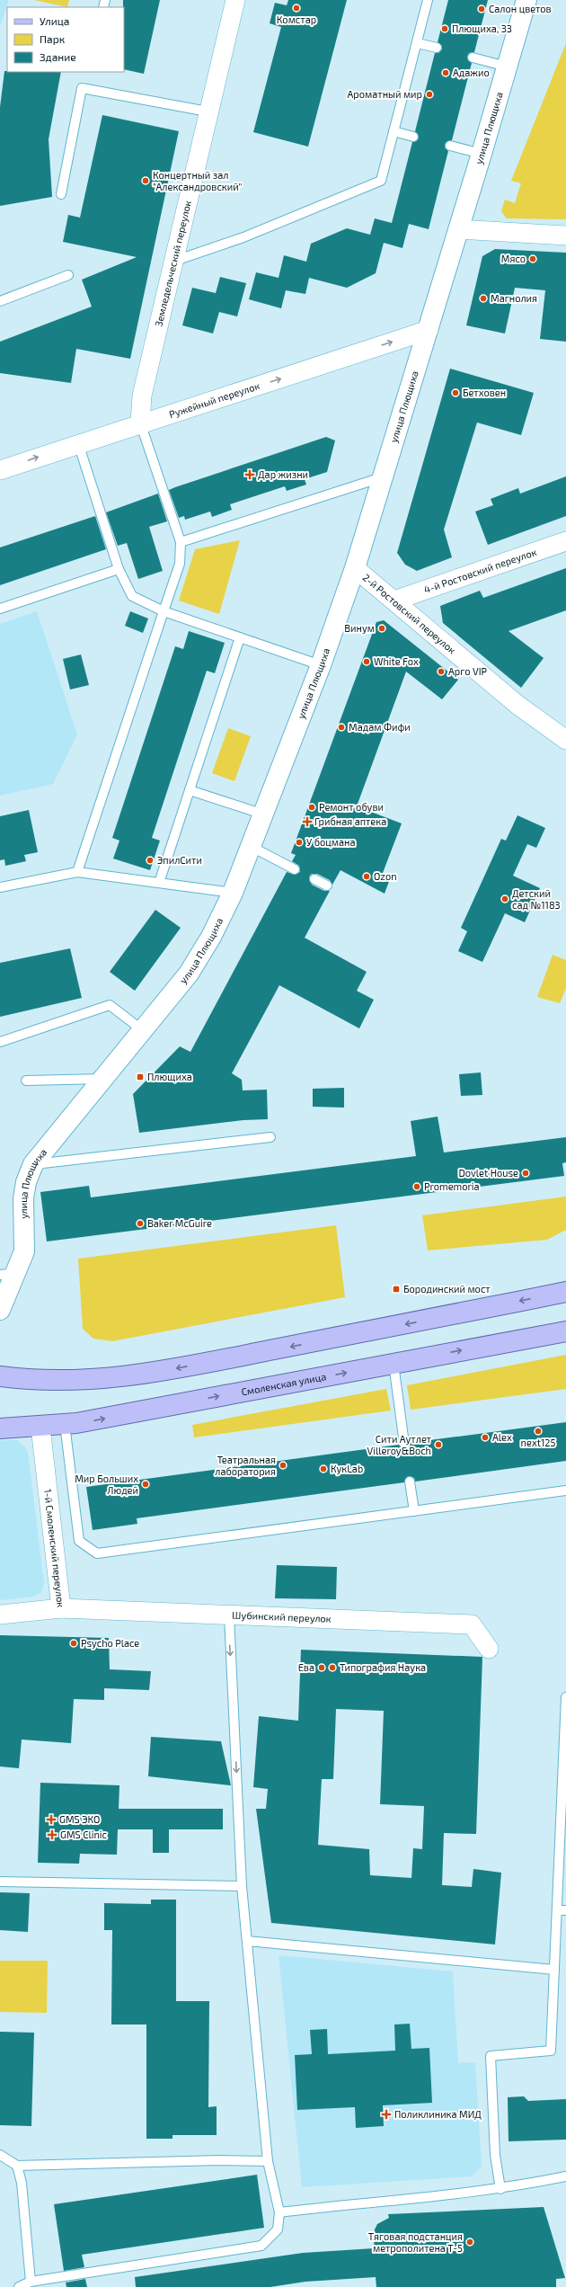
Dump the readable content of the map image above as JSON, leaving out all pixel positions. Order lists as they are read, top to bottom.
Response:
{
  "streets": {
    "main road": ["Смоленская улица"],
    "street": [
      "улица Плющиха",
      "Земледельческий переулок",
      "Ружейный переулок",
      "4-й Ростовский переулок",
      "2-й Ростовский переулок",
      "1-й Смоленский переулок",
      "Шубинский переулок"
    ]
  },
  "crossings": [
    ["улица Плющиха", "Ружейный переулок"],
    ["улица Плющиха", "2-й Ростовский переулок"],
    ["Земледельческий переулок", "Ружейный переулок"],
    ["4-й Ростовский переулок", "2-й Ростовский переулок"],
    ["Смоленская улица", "1-й Смоленский переулок"],
    ["1-й Смоленский переулок", "Шубинский переулок"]
  ],
  "one_way": ["Ружейный переулок"],
  "places": {
    "other": [
      "Комстар",
      "Салон цветов",
      "Плющиха, 33",
      "Адажио",
      "Ароматный мир",
      "Концертный зал \"Александровский\"",
      "Мясо",
      "Магнолия",
      "Бетховен",
      "Винум",
      "White Fox",
      "Арго VIP",
      "Мадам Фифи",
      "Ремонт обуви",
      "У боцмана",
      "ЭпилСити",
      "Ozon",
      "Детский сад №1183",
      "Dovlet House",
      "Promemoria",
      "Baker McGuire",
      "next125",
      "Alex",
      "Сити Аутлет Villeroy&Boch",
      "Театральная лаборатория",
      "КукLab",
      "Мир Больших Людей",
      "Psycho Place",
      "Ева",
      "Типография Наука",
      "Тяговая подстанция метрополитена Т-5"
    ],
    "health": [
      "Дар жизни",
      "Грибная аптека",
      "GMS ЭКО",
      "GMS Clinic",
      "Поликлиника МИД"
    ],
    "transit": ["Плющиха", "Бородинский мост"]
  },
  "legend": ["Улица", "Парк", "Здание"]
}
